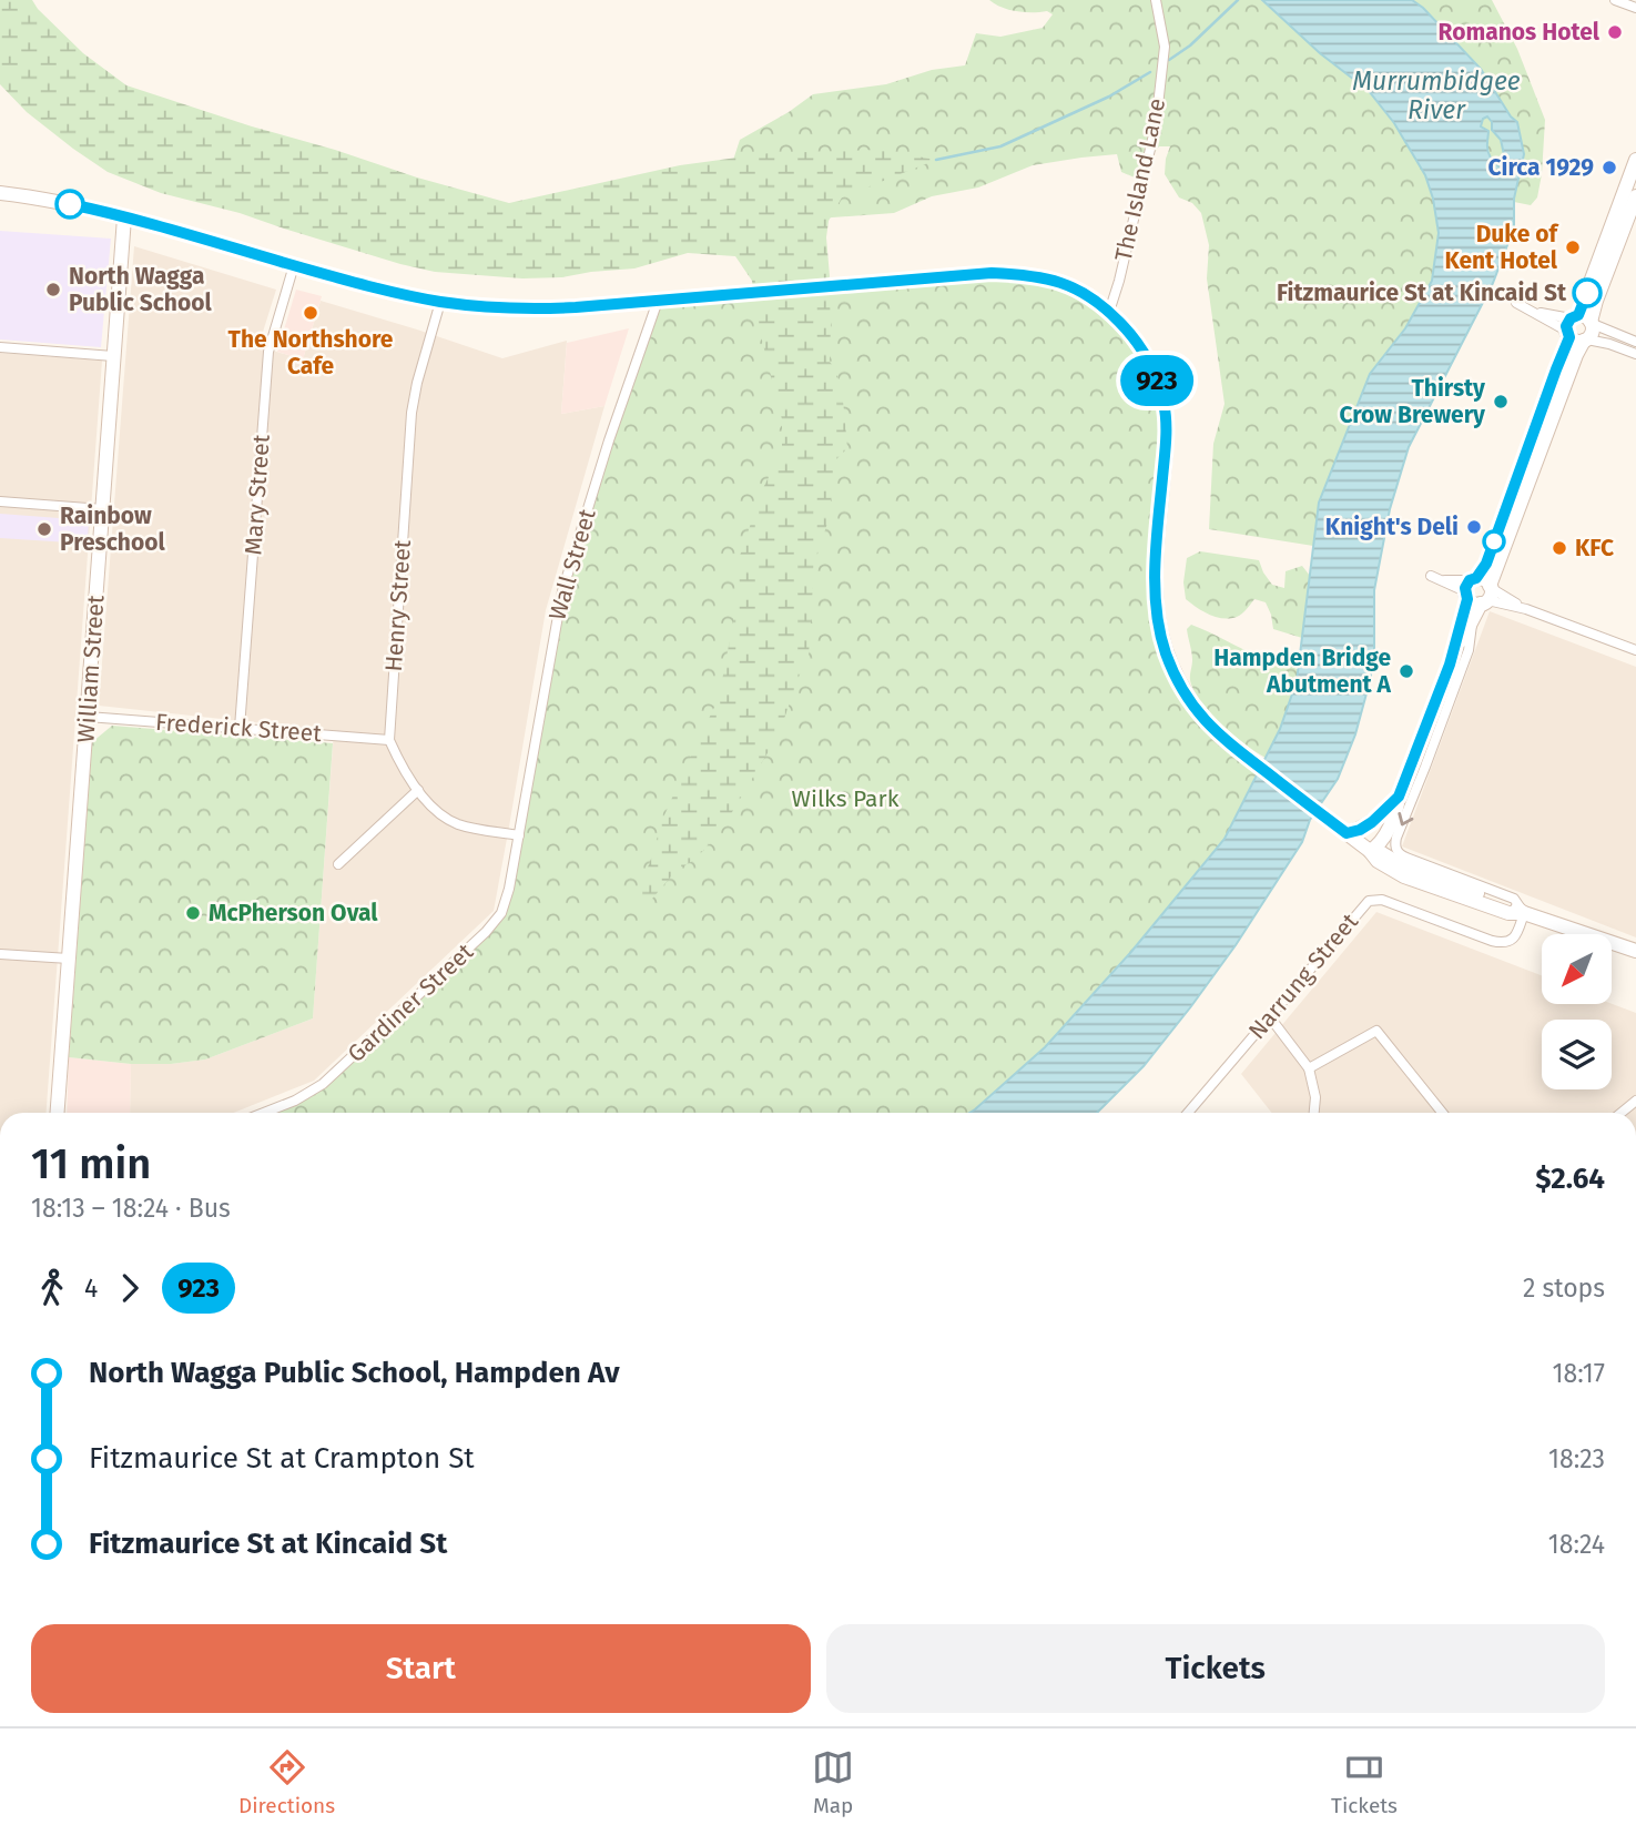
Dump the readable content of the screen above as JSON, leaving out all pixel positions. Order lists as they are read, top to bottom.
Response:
{
  "streets": {
    "main road": ["William Street"],
    "street": [
      "The Island Lane",
      "Mary Street",
      "Wall Street",
      "Henry Street",
      "Frederick Street",
      "Narrung Street",
      "Gardiner Street"
    ]
  },
  "crossings": [
    ["Mary Street", "Frederick Street"],
    ["Wall Street", "Gardiner Street"],
    ["Henry Street", "Frederick Street"],
    ["William Street", "Frederick Street"]
  ],
  "water": ["Murrumbidgee River"],
  "parks": ["Wilks Park"],
  "places": [
    "Romanos Hotel",
    "Circa 1929",
    "Duke of Kent Hotel",
    "North Wagga Public School",
    "Fitzmaurice St at Kincaid St",
    "The Northshore Cafe",
    "Thirsty Crow Brewery",
    "Knight's Deli",
    "Rainbow Preschool",
    "KFC",
    "Hampden Bridge Abutment A",
    "McPherson Oval"
  ],
  "lines": ["bus line 923"],
  "north": "bottom left",
  "page": {
    "on_map": "923",
    "heading": ["11 min", "18:13 – 18:24 · Bus", "$2.64"],
    "legs": ["4", "923", "2 stops"],
    "list": [
      {
        "name": "North Wagga Public School, Hampden Av",
        "value": "18:17"
      },
      {
        "name": "Fitzmaurice St at Crampton St",
        "value": "18:23"
      },
      {
        "name": "Fitzmaurice St at Kincaid St",
        "value": "18:24"
      }
    ],
    "buttons": ["Start", "Tickets"],
    "tabs": ["Directions", "Map", "Tickets"]
  }
}
